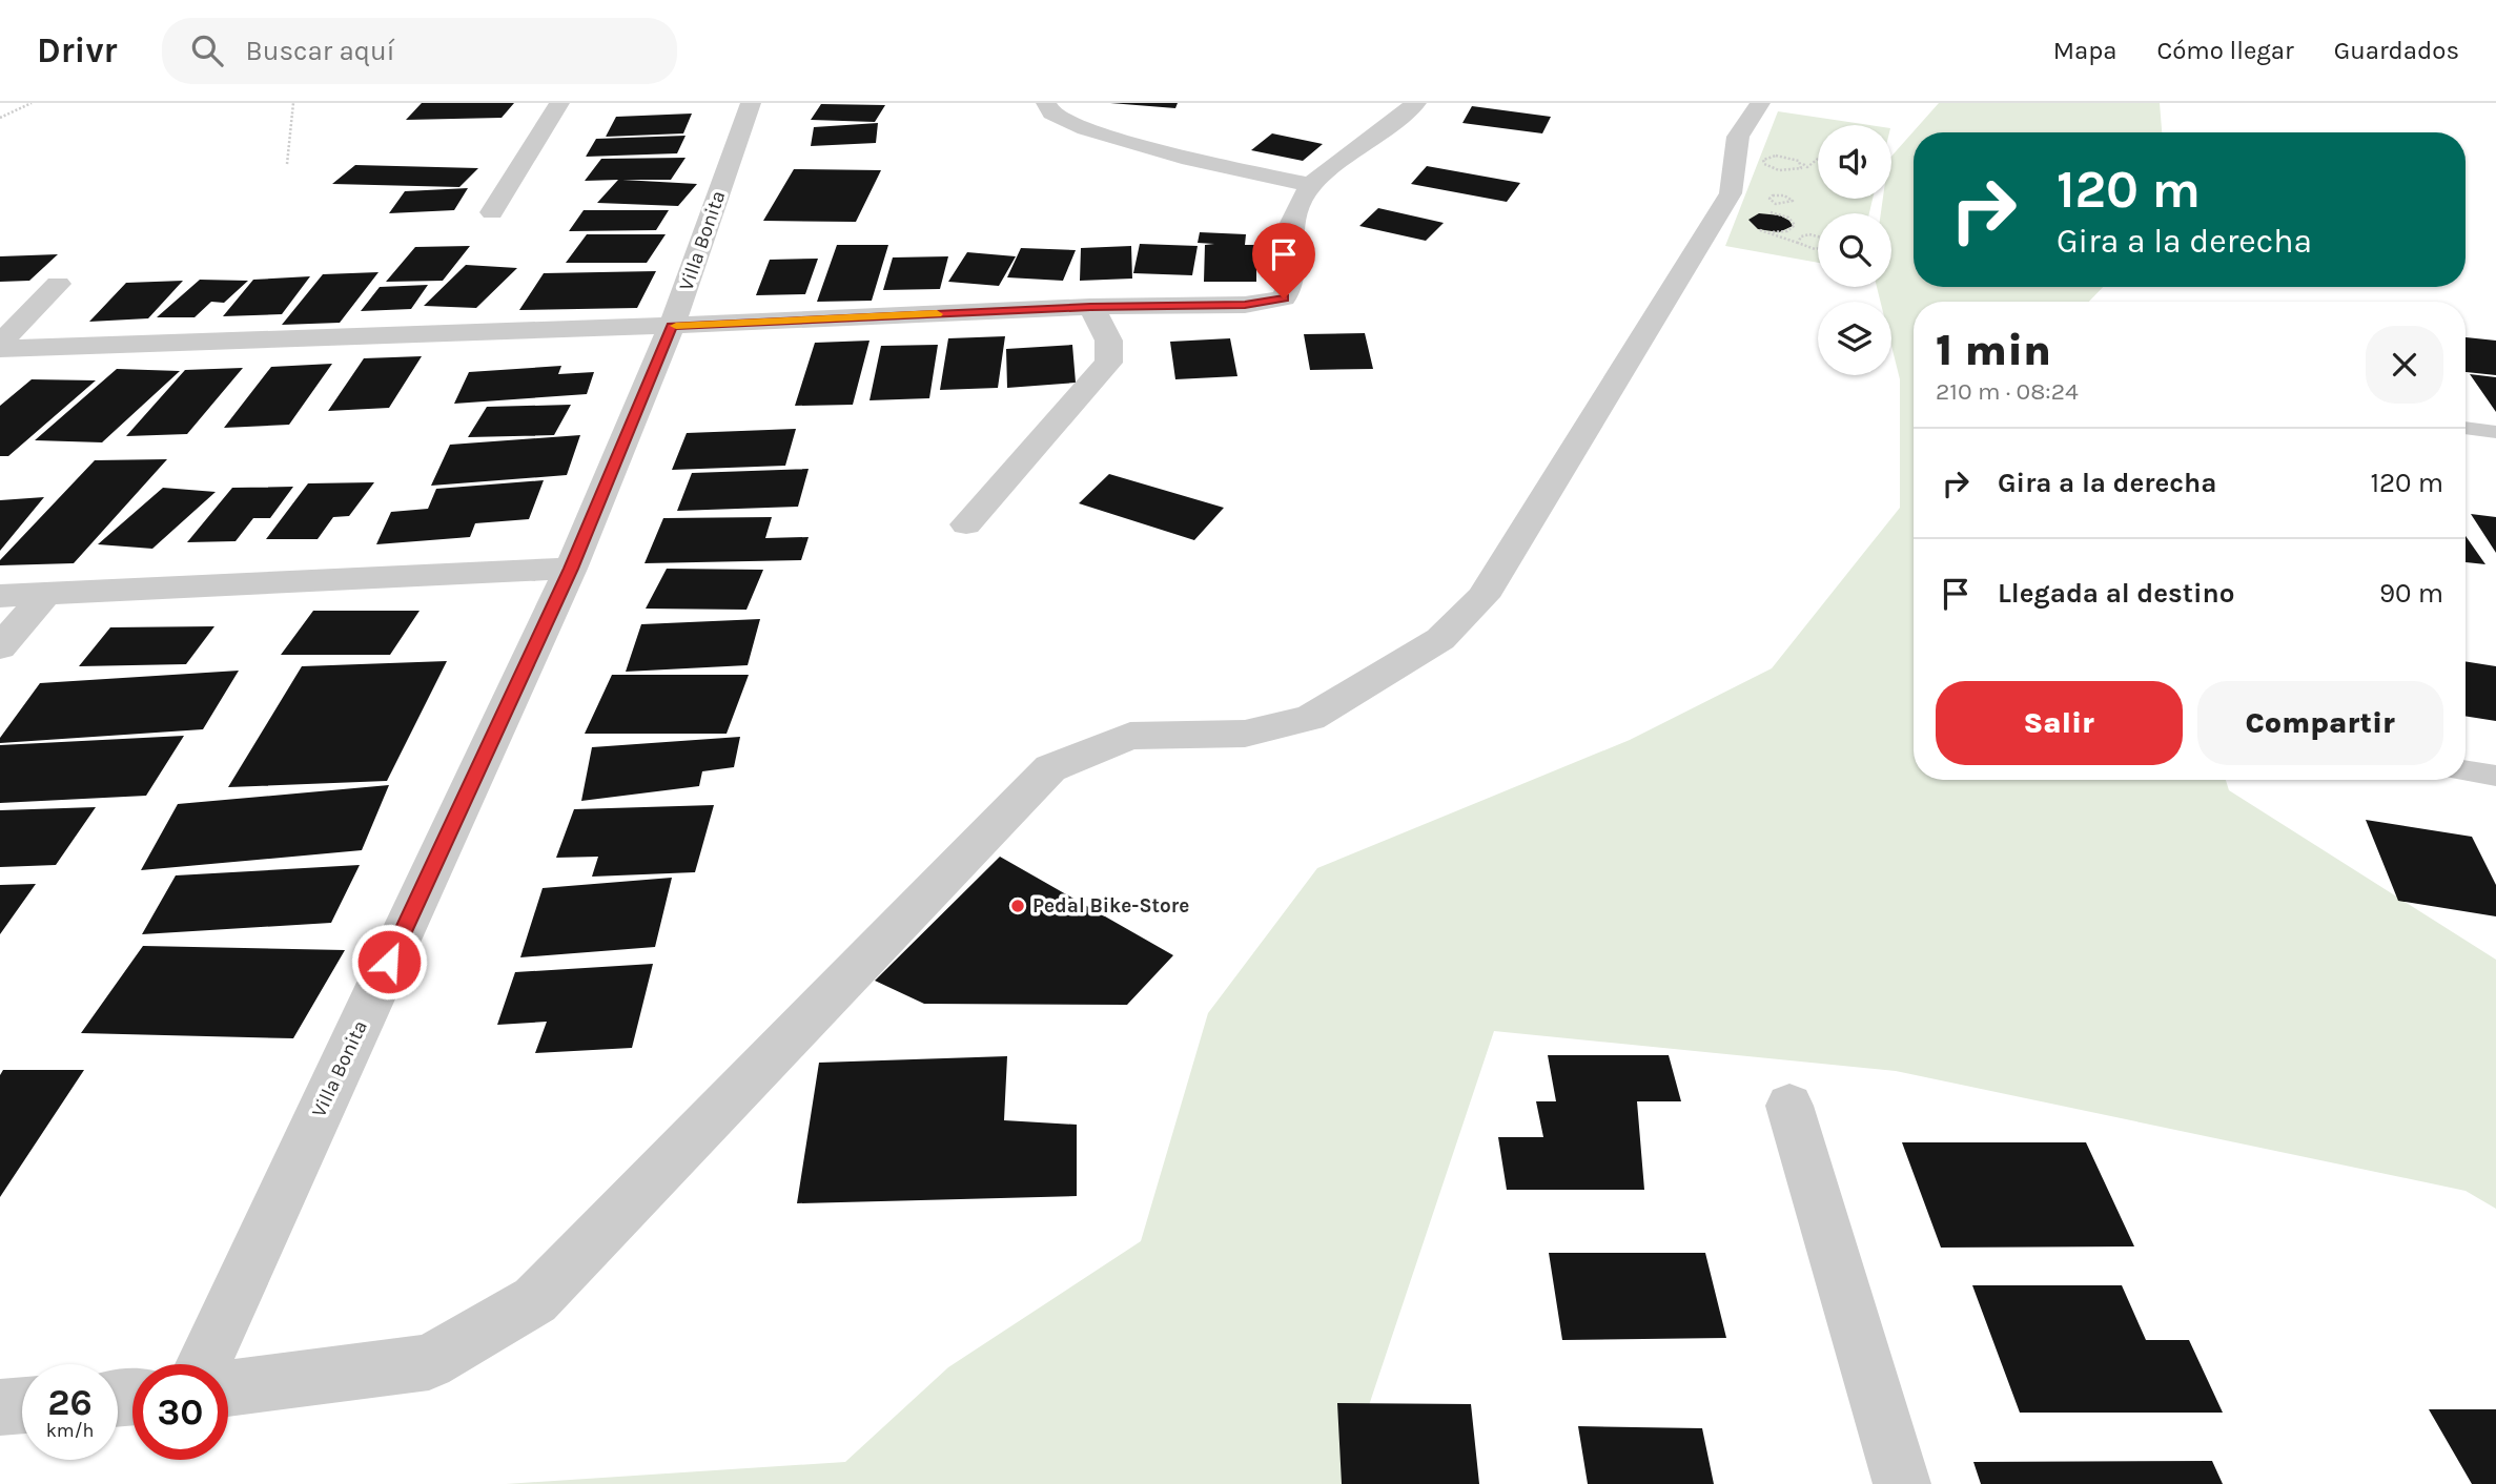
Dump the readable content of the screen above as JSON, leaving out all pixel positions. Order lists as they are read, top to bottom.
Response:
{
  "streets": {
    "street": ["Villa Bonita"]
  },
  "places": ["Pedal Bike-Store"],
  "page": {
    "header": "Drivr",
    "search": "Buscar aquí",
    "nav": ["Mapa", "Cómo llegar", "Guardados"],
    "turn": ["120 m", "Gira a la derecha"],
    "heading": ["1 min", "210 m · 08:24"],
    "list": [
      {
        "name": "Gira a la derecha",
        "value": "120 m"
      },
      {
        "name": "Llegada al destino",
        "value": "90 m"
      }
    ],
    "buttons": ["Salir", "Compartir"],
    "speed": "26 km/h",
    "limit": "30"
  }
}
